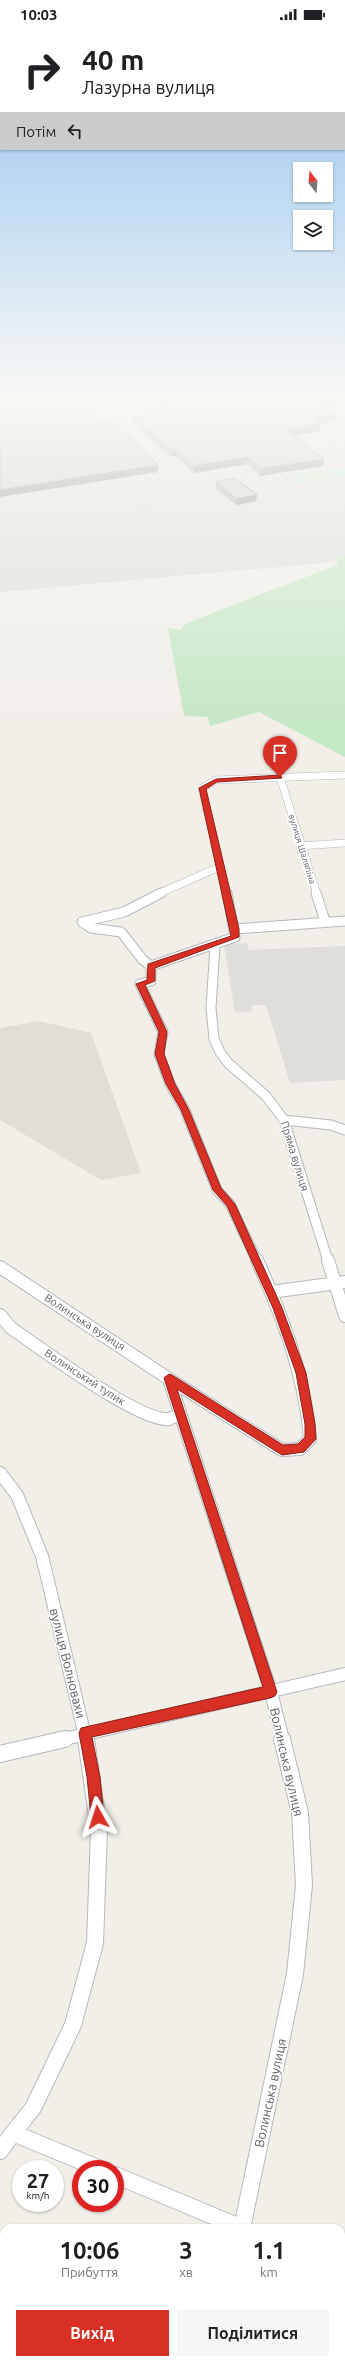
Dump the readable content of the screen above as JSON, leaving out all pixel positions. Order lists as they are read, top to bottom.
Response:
{
  "streets": {
    "street": [
      "вулиця Шаляпіна",
      "Пряма вулиця",
      "Волинська вулиця",
      "Волинський тупик",
      "вулиця Волновахи"
    ]
  },
  "crossings": [
    ["Волинська вулиця", "Волинський тупик"]
  ],
  "north": "top",
  "page": {
    "status": "10:03",
    "turn": ["40 m", "Лазурна вулиця"],
    "then": "Потім",
    "speed": "27 km/h",
    "limit": "30",
    "eta": [
      "10:06",
      "Прибуття",
      "3",
      "хв",
      "1.1",
      "km"
    ],
    "buttons": ["Вихід", "Поділитися"]
  }
}
